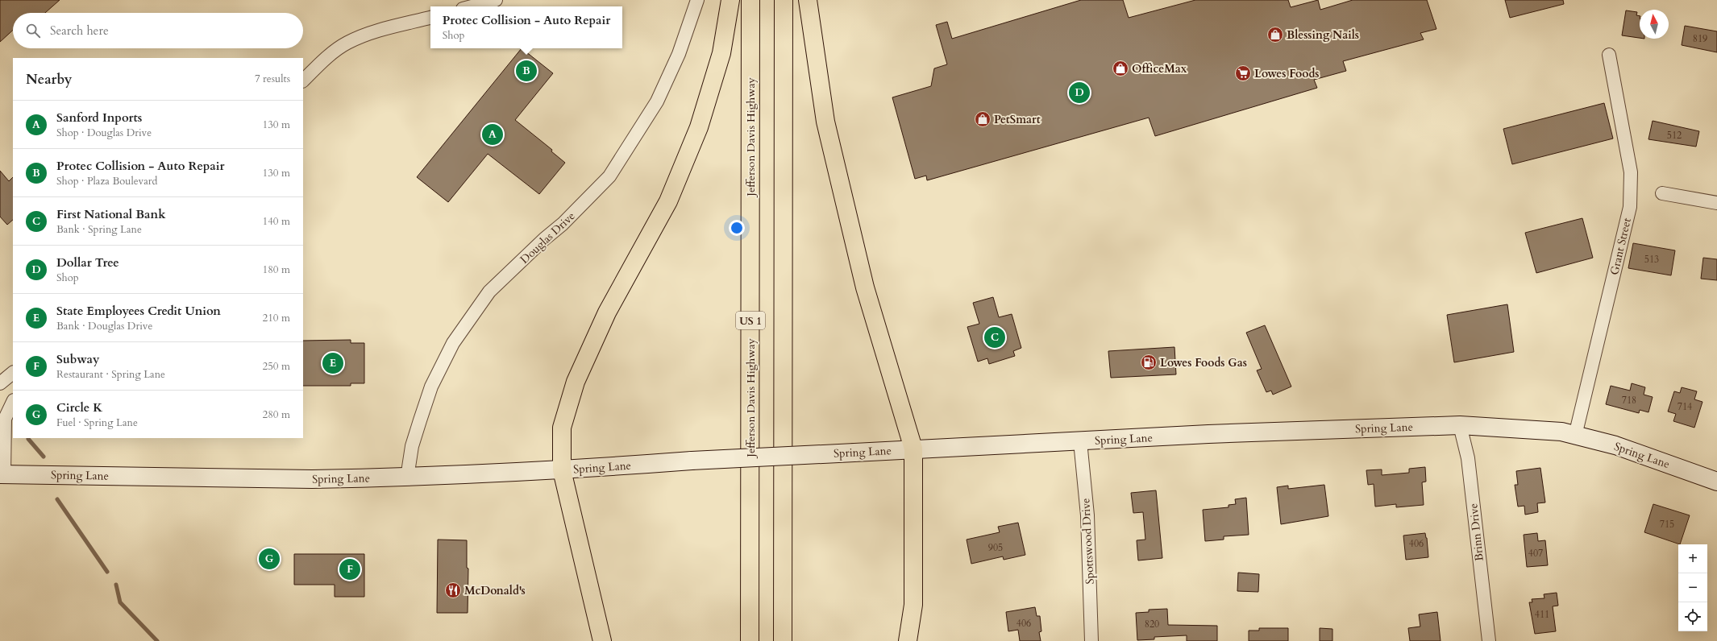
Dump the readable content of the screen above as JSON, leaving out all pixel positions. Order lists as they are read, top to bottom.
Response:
{
  "streets": {
    "highway": ["Jefferson Davis Highway", "US 1"],
    "street": [
      "Douglas Drive",
      "Grant Street",
      "Spring Lane",
      "Brinn Drive",
      "Spottswood Drive"
    ]
  },
  "crossings": [
    ["Douglas Drive", "Spring Lane"],
    ["Grant Street", "Spring Lane"],
    ["Spring Lane", "Brinn Drive"],
    ["Spring Lane", "Spottswood Drive"]
  ],
  "places": {
    "shop": ["Blessing Nails", "OfficeMax", "PetSmart"],
    "supermarket": ["Lowes Foods"],
    "fuel station": ["Lowes Foods Gas"],
    "restaurant": ["McDonald's"]
  },
  "house_numbers": [
    "819",
    "512",
    "513",
    "718",
    "714",
    "715",
    "406",
    "905",
    "407",
    "411",
    "406",
    "820"
  ],
  "north": "top",
  "page": {
    "popup": ["Protec Collision - Auto Repair", "Shop"],
    "search": "Search here",
    "heading": ["Nearby", "7 results"],
    "pins": [
      "B",
      "D",
      "A",
      "C",
      "E",
      "G",
      "F"
    ],
    "list": [
      {
        "mark": "A",
        "name": "Sanford Inports",
        "note": "Shop · Douglas Drive",
        "value": "130 m"
      },
      {
        "mark": "B",
        "name": "Protec Collision - Auto Repair",
        "note": "Shop · Plaza Boulevard",
        "value": "130 m"
      },
      {
        "mark": "C",
        "name": "First National Bank",
        "note": "Bank · Spring Lane",
        "value": "140 m"
      },
      {
        "mark": "D",
        "name": "Dollar Tree",
        "note": "Shop",
        "value": "180 m"
      },
      {
        "mark": "E",
        "name": "State Employees Credit Union",
        "note": "Bank · Douglas Drive",
        "value": "210 m"
      },
      {
        "mark": "F",
        "name": "Subway",
        "note": "Restaurant · Spring Lane",
        "value": "250 m"
      },
      {
        "mark": "G",
        "name": "Circle K",
        "note": "Fuel · Spring Lane",
        "value": "280 m"
      }
    ],
    "map_buttons": ["+", "−"]
  }
}
